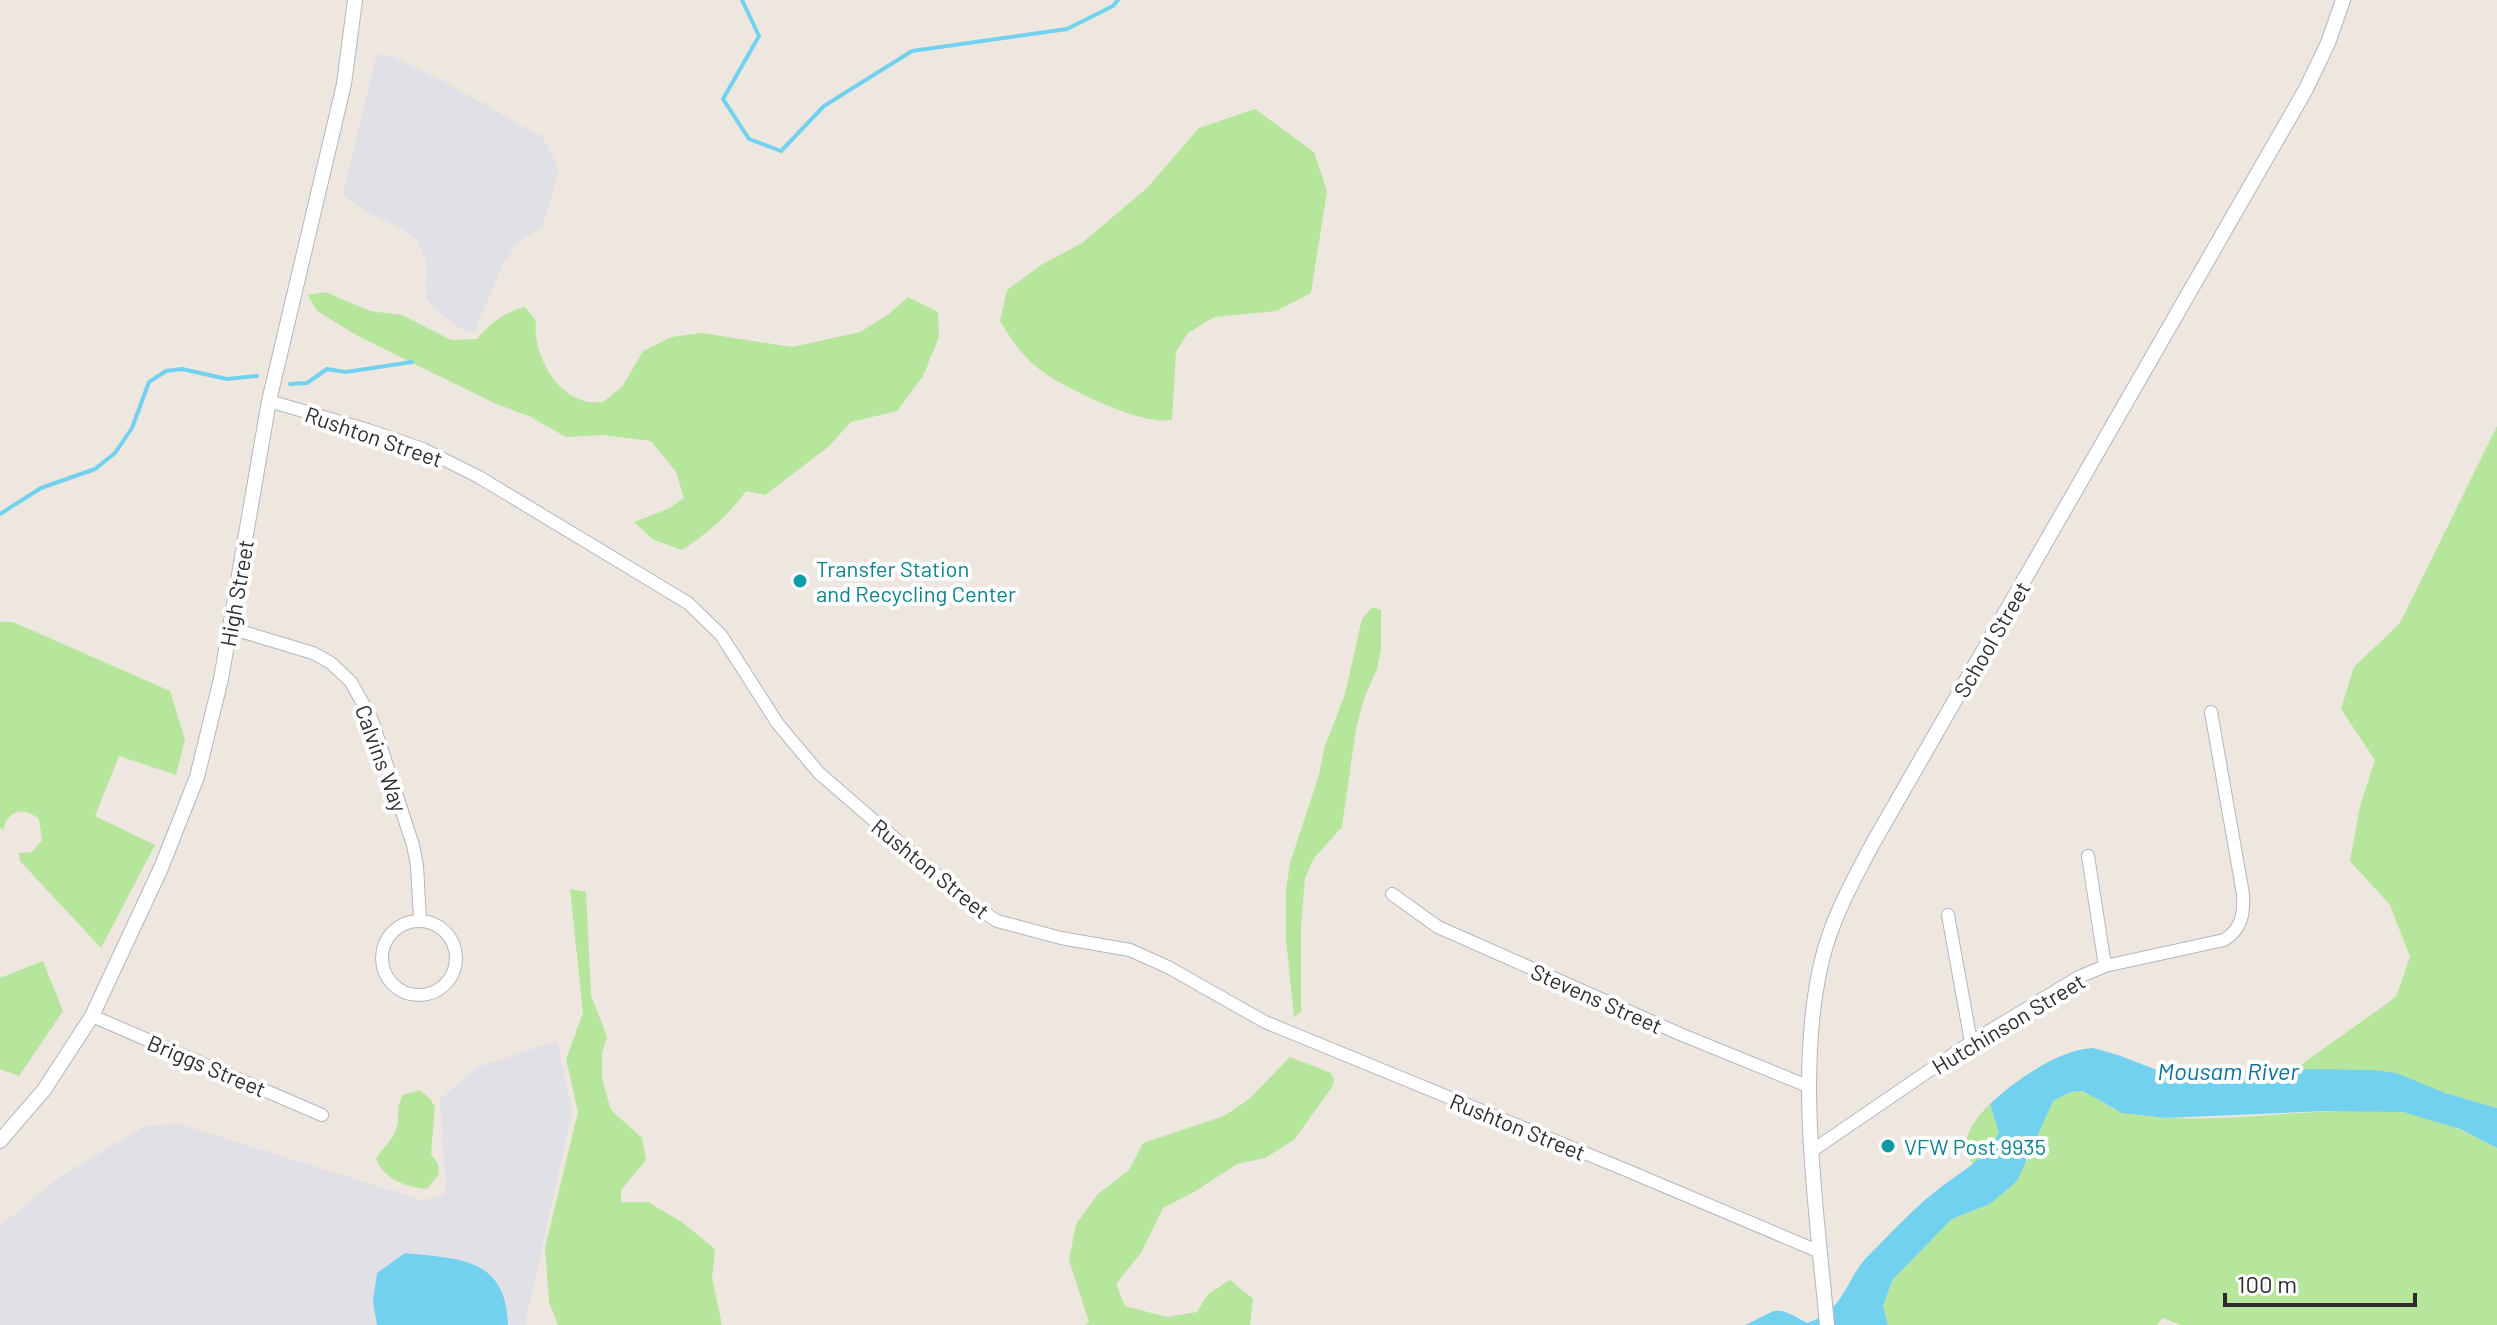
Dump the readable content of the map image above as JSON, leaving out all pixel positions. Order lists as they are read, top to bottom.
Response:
{
  "streets": {
    "street": [
      "Rushton Street",
      "High Street",
      "School Street",
      "Calvins Way",
      "Stevens Street",
      "Hutchinson Street",
      "Briggs Street"
    ]
  },
  "crossings": [
    ["Rushton Street", "High Street"],
    ["Rushton Street", "School Street"],
    ["High Street", "Calvins Way"],
    ["High Street", "Briggs Street"],
    ["School Street", "Stevens Street"],
    ["School Street", "Hutchinson Street"]
  ],
  "water": ["Mousam River"],
  "places": ["Transfer Station and Recycling Center", "VFW Post 9935"],
  "scale_bar": "100 m"
}
